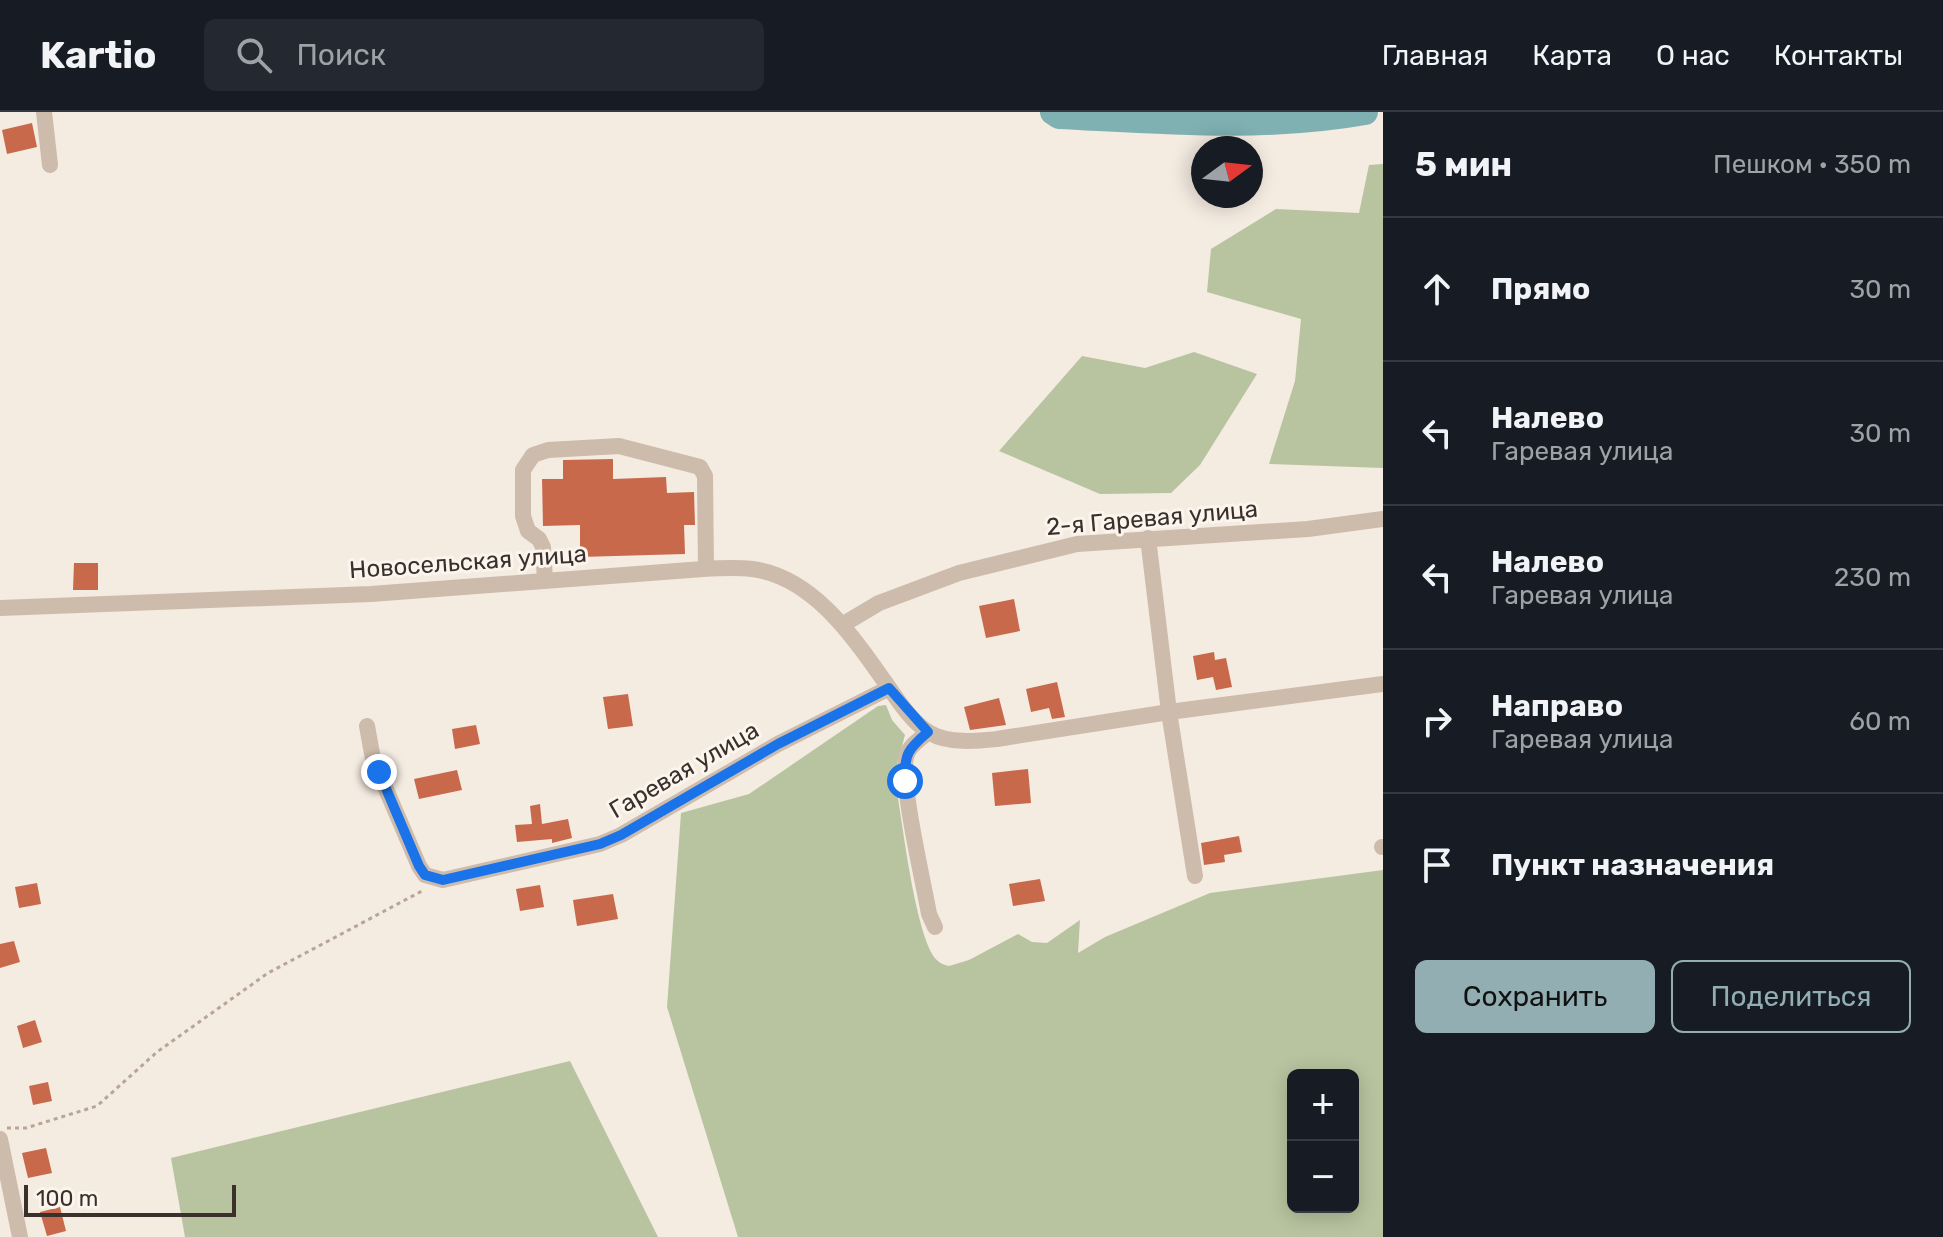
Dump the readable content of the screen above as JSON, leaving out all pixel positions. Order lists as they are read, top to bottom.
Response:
{
  "streets": {
    "street": ["2-я Гаревая улица", "Новосельская улица", "Гаревая улица"]
  },
  "crossings": [
    ["2-я Гаревая улица", "Новосельская улица"],
    ["Новосельская улица", "Гаревая улица"]
  ],
  "scale_bar": "100 m",
  "north": "right",
  "page": {
    "header": "Kartio",
    "search": "Поиск",
    "nav": [
      "Главная",
      "Карта",
      "О нас",
      "Контакты"
    ],
    "heading": ["5 мин", "Пешком · 350 m"],
    "list": [
      ["Прямо", "30 m"],
      ["Налево", "Гаревая улица", "30 m"],
      ["Налево", "Гаревая улица", "230 m"],
      ["Направо", "Гаревая улица", "60 m"],
      "Пункт назначения"
    ],
    "buttons": ["Сохранить", "Поделиться"],
    "map_buttons": ["+", "−"],
    "scale": "100 m"
  }
}
